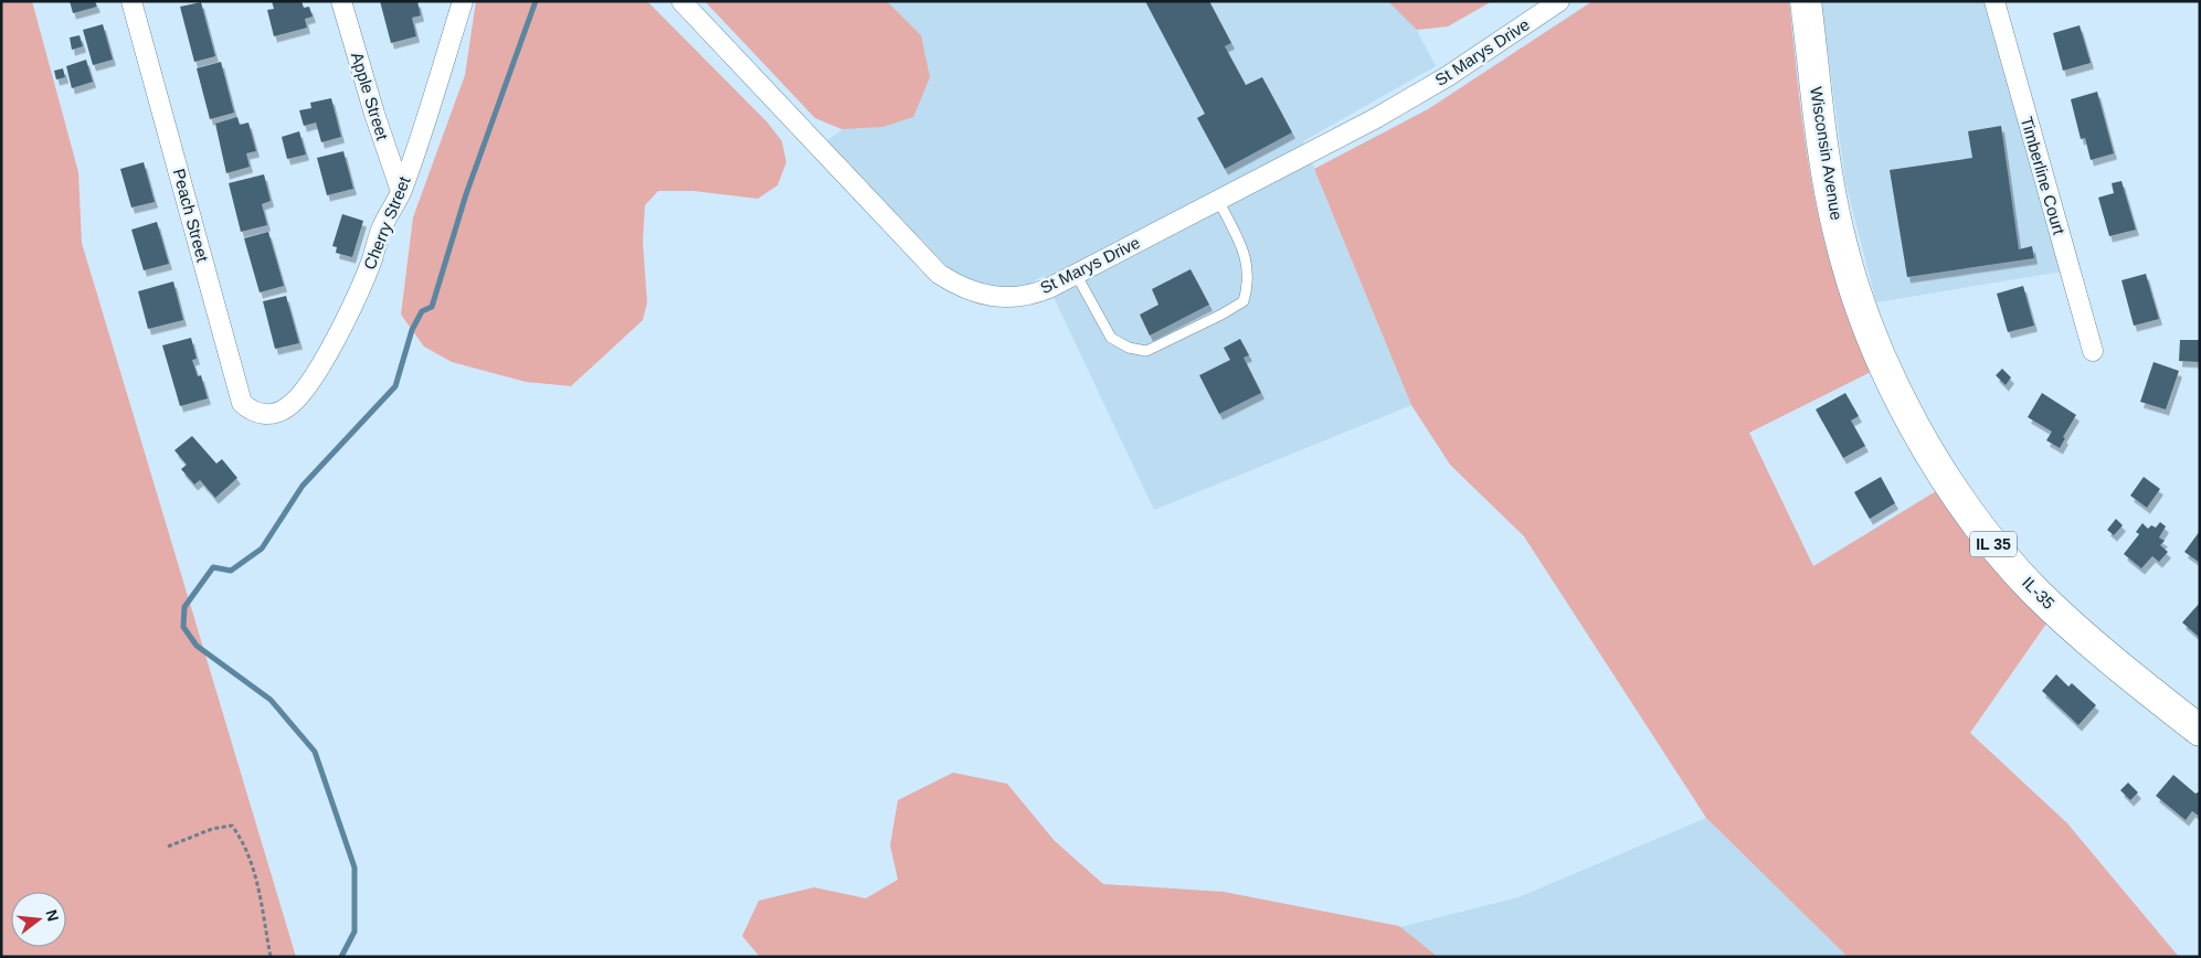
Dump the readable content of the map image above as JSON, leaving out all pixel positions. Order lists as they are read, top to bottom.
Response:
{
  "streets": {
    "main road": ["Wisconsin Avenue", "IL 35", "IL-35"],
    "street": [
      "St Marys Drive",
      "Apple Street",
      "Timberline Court",
      "Peach Street",
      "Cherry Street"
    ]
  },
  "crossings": [
    ["Apple Street", "Cherry Street"],
    ["Wisconsin Avenue", "IL-35"],
    ["Peach Street", "Cherry Street"]
  ],
  "north": "right"
}
